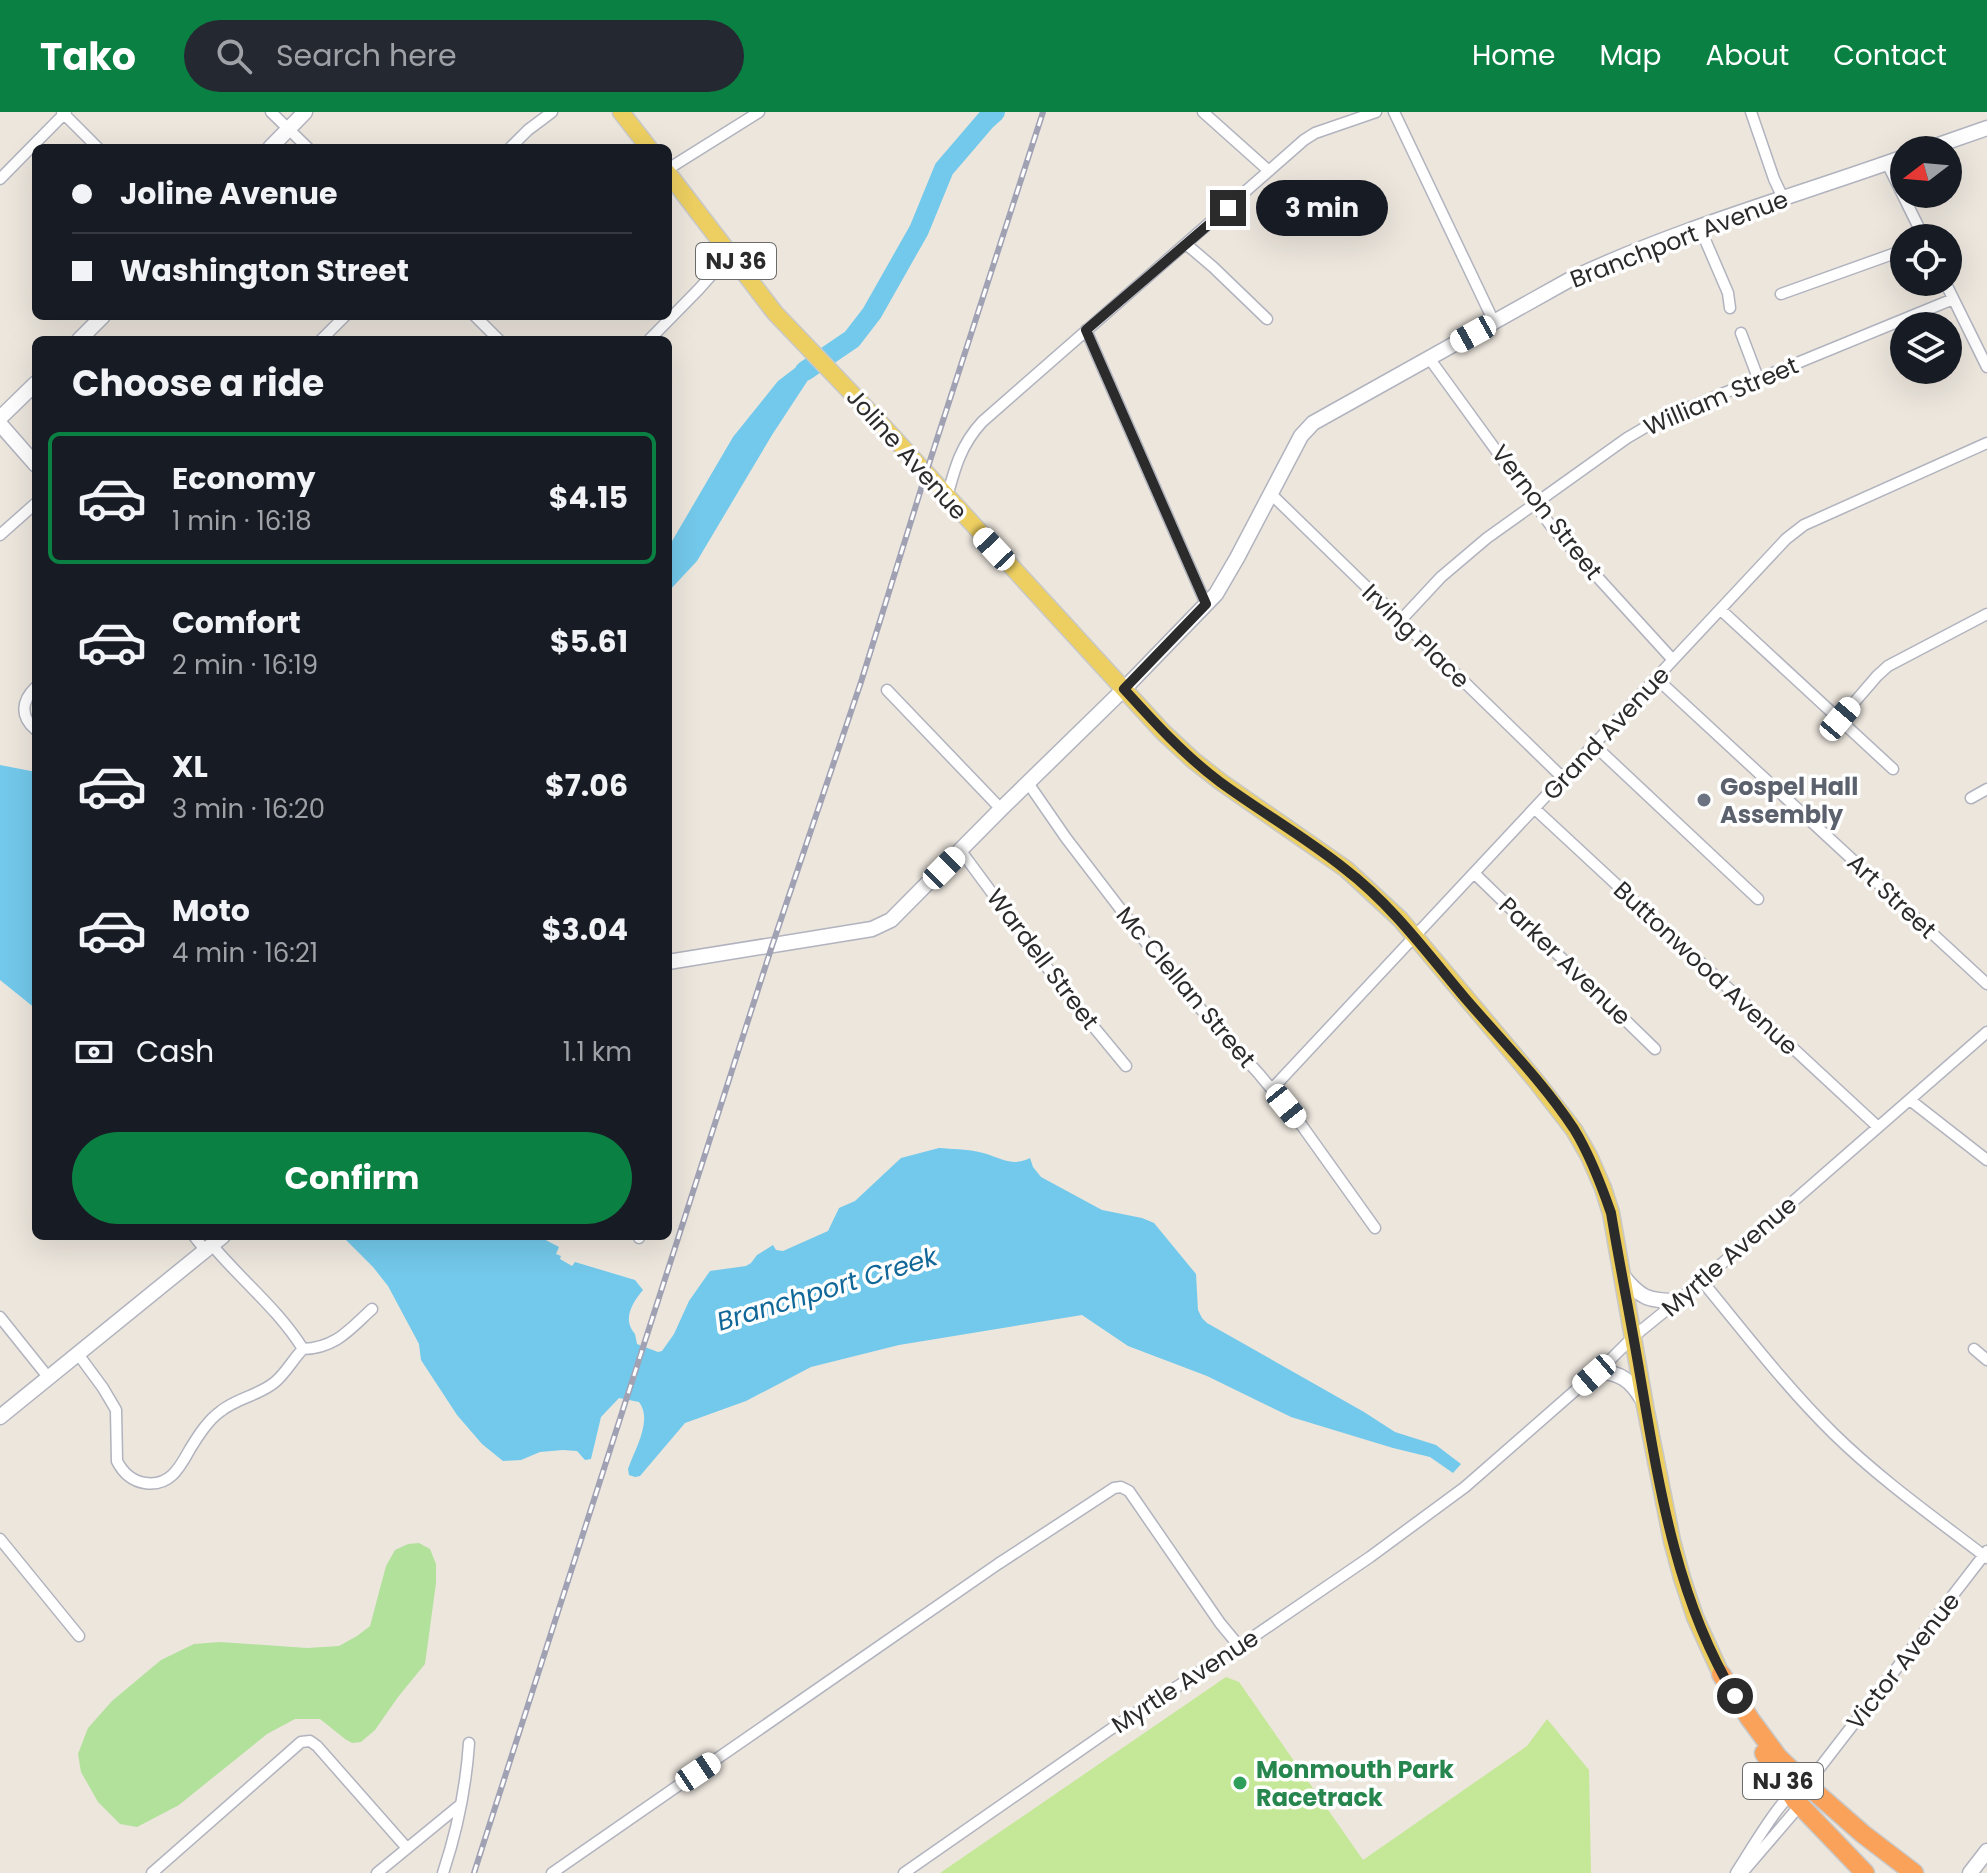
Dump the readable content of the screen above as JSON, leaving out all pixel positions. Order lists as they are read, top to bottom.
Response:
{
  "streets": {
    "highway": ["NJ 36"],
    "main road": ["Joline Avenue"],
    "street": [
      "Branchport Avenue",
      "William Street",
      "Vernon Street",
      "Irving Place",
      "Grand Avenue",
      "Art Street",
      "Wardell Street",
      "Parker Avenue",
      "Buttonwood Avenue",
      "Mc Clellan Street",
      "Myrtle Avenue",
      "Victor Avenue"
    ]
  },
  "crossings": [
    ["Branchport Avenue", "Joline Avenue"],
    ["Branchport Avenue", "Vernon Street"],
    ["Branchport Avenue", "Irving Place"],
    ["Branchport Avenue", "Wardell Street"],
    ["Branchport Avenue", "Mc Clellan Street"],
    ["NJ 36", "Joline Avenue"],
    ["NJ 36", "Victor Avenue"],
    ["William Street", "Vernon Street"],
    ["William Street", "Irving Place"],
    ["Joline Avenue", "Grand Avenue"],
    ["Joline Avenue", "Myrtle Avenue"],
    ["Vernon Street", "Grand Avenue"],
    ["Irving Place", "Grand Avenue"],
    ["Grand Avenue", "Art Street"],
    ["Grand Avenue", "Parker Avenue"],
    ["Grand Avenue", "Buttonwood Avenue"],
    ["Grand Avenue", "Mc Clellan Street"],
    ["Buttonwood Avenue", "Myrtle Avenue"]
  ],
  "water": ["Branchport Creek"],
  "places": ["Gospel Hall Assembly", "Monmouth Park Racetrack"],
  "north": "left",
  "page": {
    "header": "Tako",
    "search": "Search here",
    "nav": [
      "Home",
      "Map",
      "About",
      "Contact"
    ],
    "banner": ["Joline Avenue", "Washington Street"],
    "bubble": "3 min",
    "heading": "Choose a ride",
    "list": [
      {
        "name": "Economy",
        "note": "1 min · 16:18",
        "value": "$4.15"
      },
      {
        "name": "Comfort",
        "note": "2 min · 16:19",
        "value": "$5.61"
      },
      {
        "name": "XL",
        "note": "3 min · 16:20",
        "value": "$7.06"
      },
      {
        "name": "Moto",
        "note": "4 min · 16:21",
        "value": "$3.04"
      }
    ],
    "pay": ["Cash", "1.1 km"],
    "buttons": "Confirm"
  }
}
